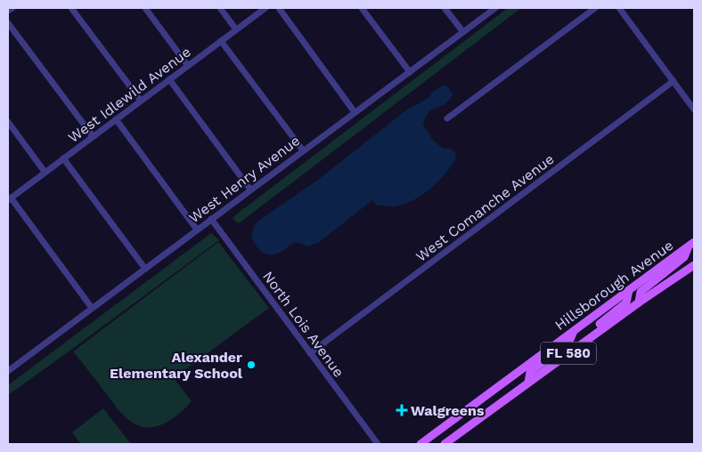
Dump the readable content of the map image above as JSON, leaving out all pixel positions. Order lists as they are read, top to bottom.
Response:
{
  "streets": {
    "main road": ["Hillsborough Avenue", "FL 580"],
    "street": [
      "West Idlewild Avenue",
      "West Henry Avenue",
      "West Comanche Avenue",
      "North Lois Avenue"
    ]
  },
  "crossings": [
    ["West Henry Avenue", "North Lois Avenue"],
    ["West Comanche Avenue", "North Lois Avenue"]
  ],
  "places": {
    "other": ["Alexander Elementary School"],
    "health": ["Walgreens"]
  }
}
